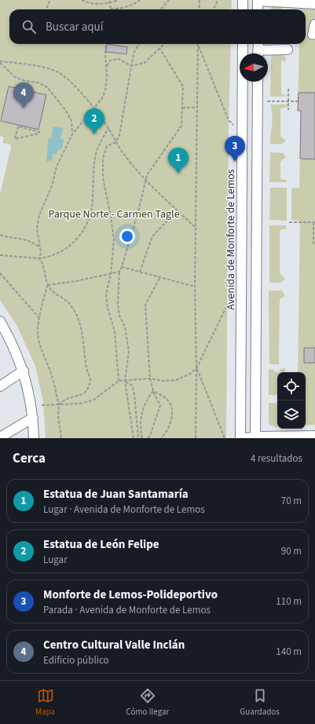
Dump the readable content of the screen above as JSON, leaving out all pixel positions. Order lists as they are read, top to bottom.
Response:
{
  "streets": {
    "street": ["Avenida de Monforte de Lemos"]
  },
  "parks": ["Parque Norte - Carmen Tagle"],
  "north": "left",
  "page": {
    "search": "Buscar aquí",
    "pins": [
      "4",
      "2",
      "3",
      "1"
    ],
    "heading": ["Cerca", "4 resultados"],
    "list": [
      {
        "mark": "1",
        "name": "Estatua de Juan Santamaría",
        "note": "Lugar · Avenida de Monforte de Lemos",
        "value": "70 m"
      },
      {
        "mark": "2",
        "name": "Estatua de León Felipe",
        "note": "Lugar",
        "value": "90 m"
      },
      {
        "mark": "3",
        "name": "Monforte de Lemos-Polideportivo",
        "note": "Parada · Avenida de Monforte de Lemos",
        "value": "110 m"
      },
      {
        "mark": "4",
        "name": "Centro Cultural Valle Inclán",
        "note": "Edificio público",
        "value": "140 m"
      }
    ],
    "nav": ["Mapa", "Cómo llegar", "Guardados"]
  }
}
